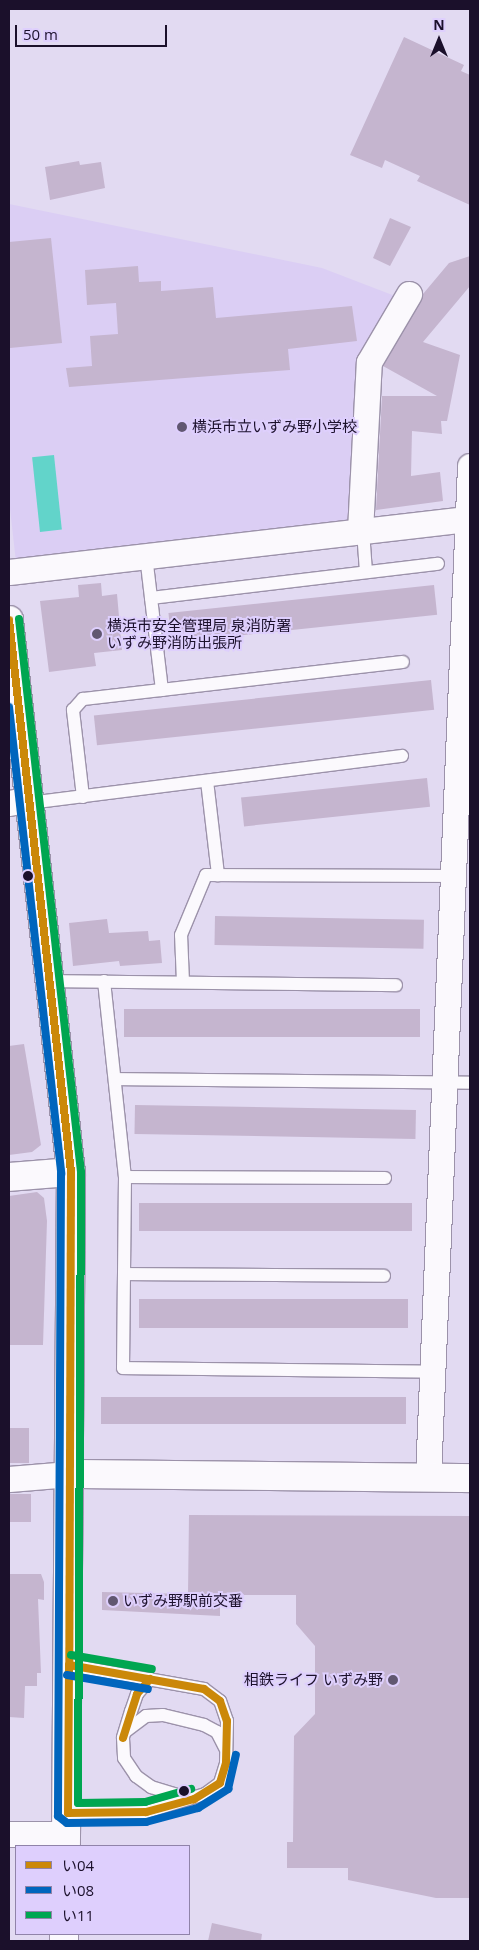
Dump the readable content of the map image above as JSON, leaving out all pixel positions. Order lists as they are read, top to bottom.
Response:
{
  "places": [
    "横浜市立いずみ野小学校",
    "横浜市安全管理局 泉消防署 いずみ野消防出張所",
    "いずみ野駅前交番",
    "相鉄ライフ いずみ野"
  ],
  "lines": ["transit line い11", "transit line い04", "transit line い08"],
  "legend": ["い04", "い08", "い11"],
  "scale_bar": "50 m",
  "north": "top"
}
